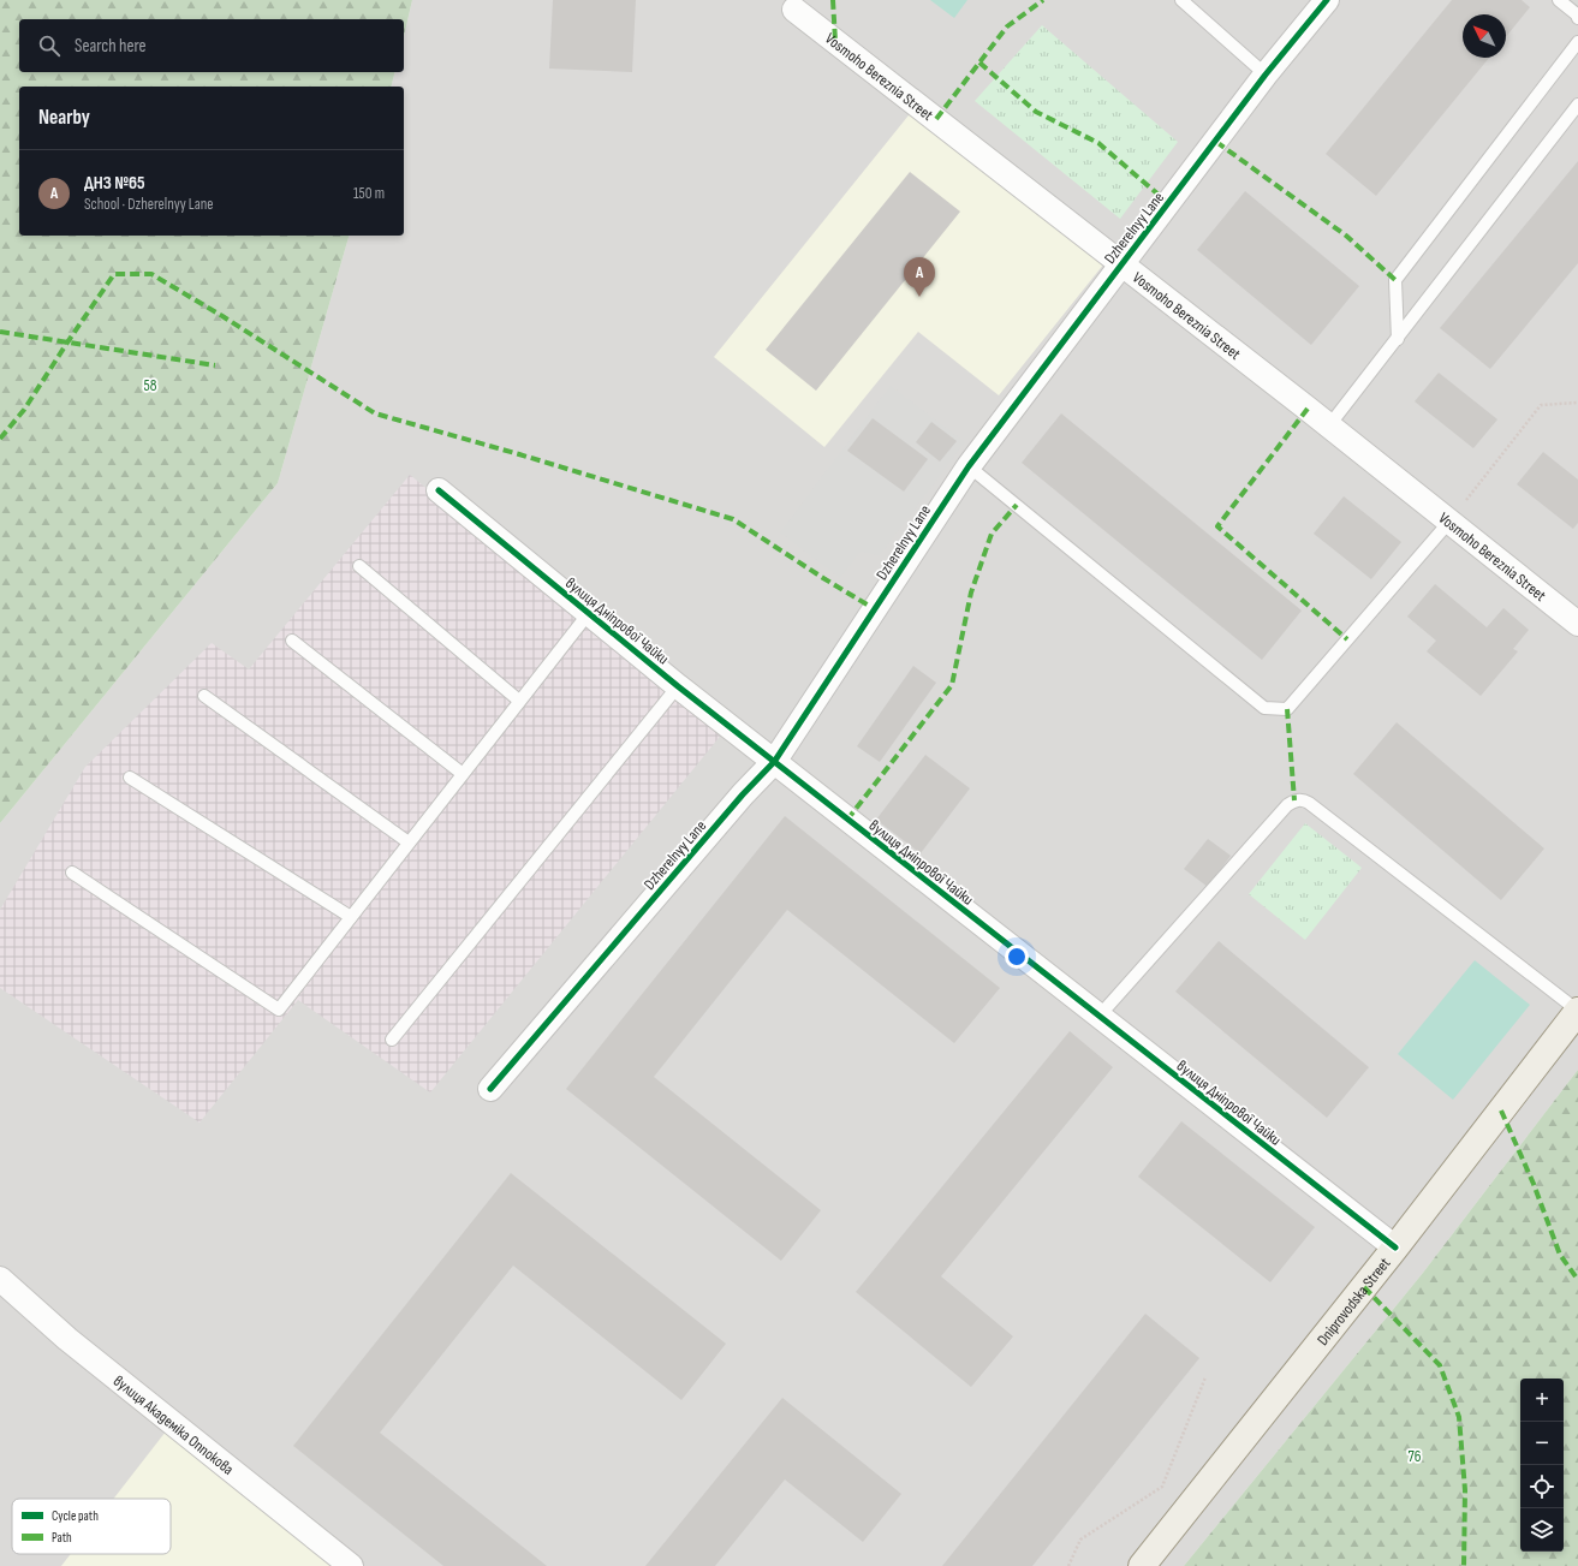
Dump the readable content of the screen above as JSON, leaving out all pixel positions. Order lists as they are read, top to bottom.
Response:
{
  "streets": {
    "main road": ["Dniprovodska Street"],
    "street": [
      "Vosmoho Bereznia Street",
      "Dzherelnyy Lane",
      "вулиця Дніпрової Чайки",
      "вулиця Академіка Оппокова"
    ]
  },
  "crossings": [
    ["Vosmoho Bereznia Street", "Dzherelnyy Lane"],
    ["Dzherelnyy Lane", "вулиця Дніпрової Чайки"],
    ["вулиця Дніпрової Чайки", "Dniprovodska Street"]
  ],
  "parks": ["58", "76"],
  "legend": ["Cycle path", "Path"],
  "north": "top left",
  "page": {
    "search": "Search here",
    "heading": "Nearby",
    "list": [
      {
        "mark": "A",
        "name": "ДНЗ №65",
        "note": "School · Dzherelnyy Lane",
        "value": "150 m"
      }
    ],
    "pins": "A",
    "map_buttons": ["+", "−"]
  }
}
